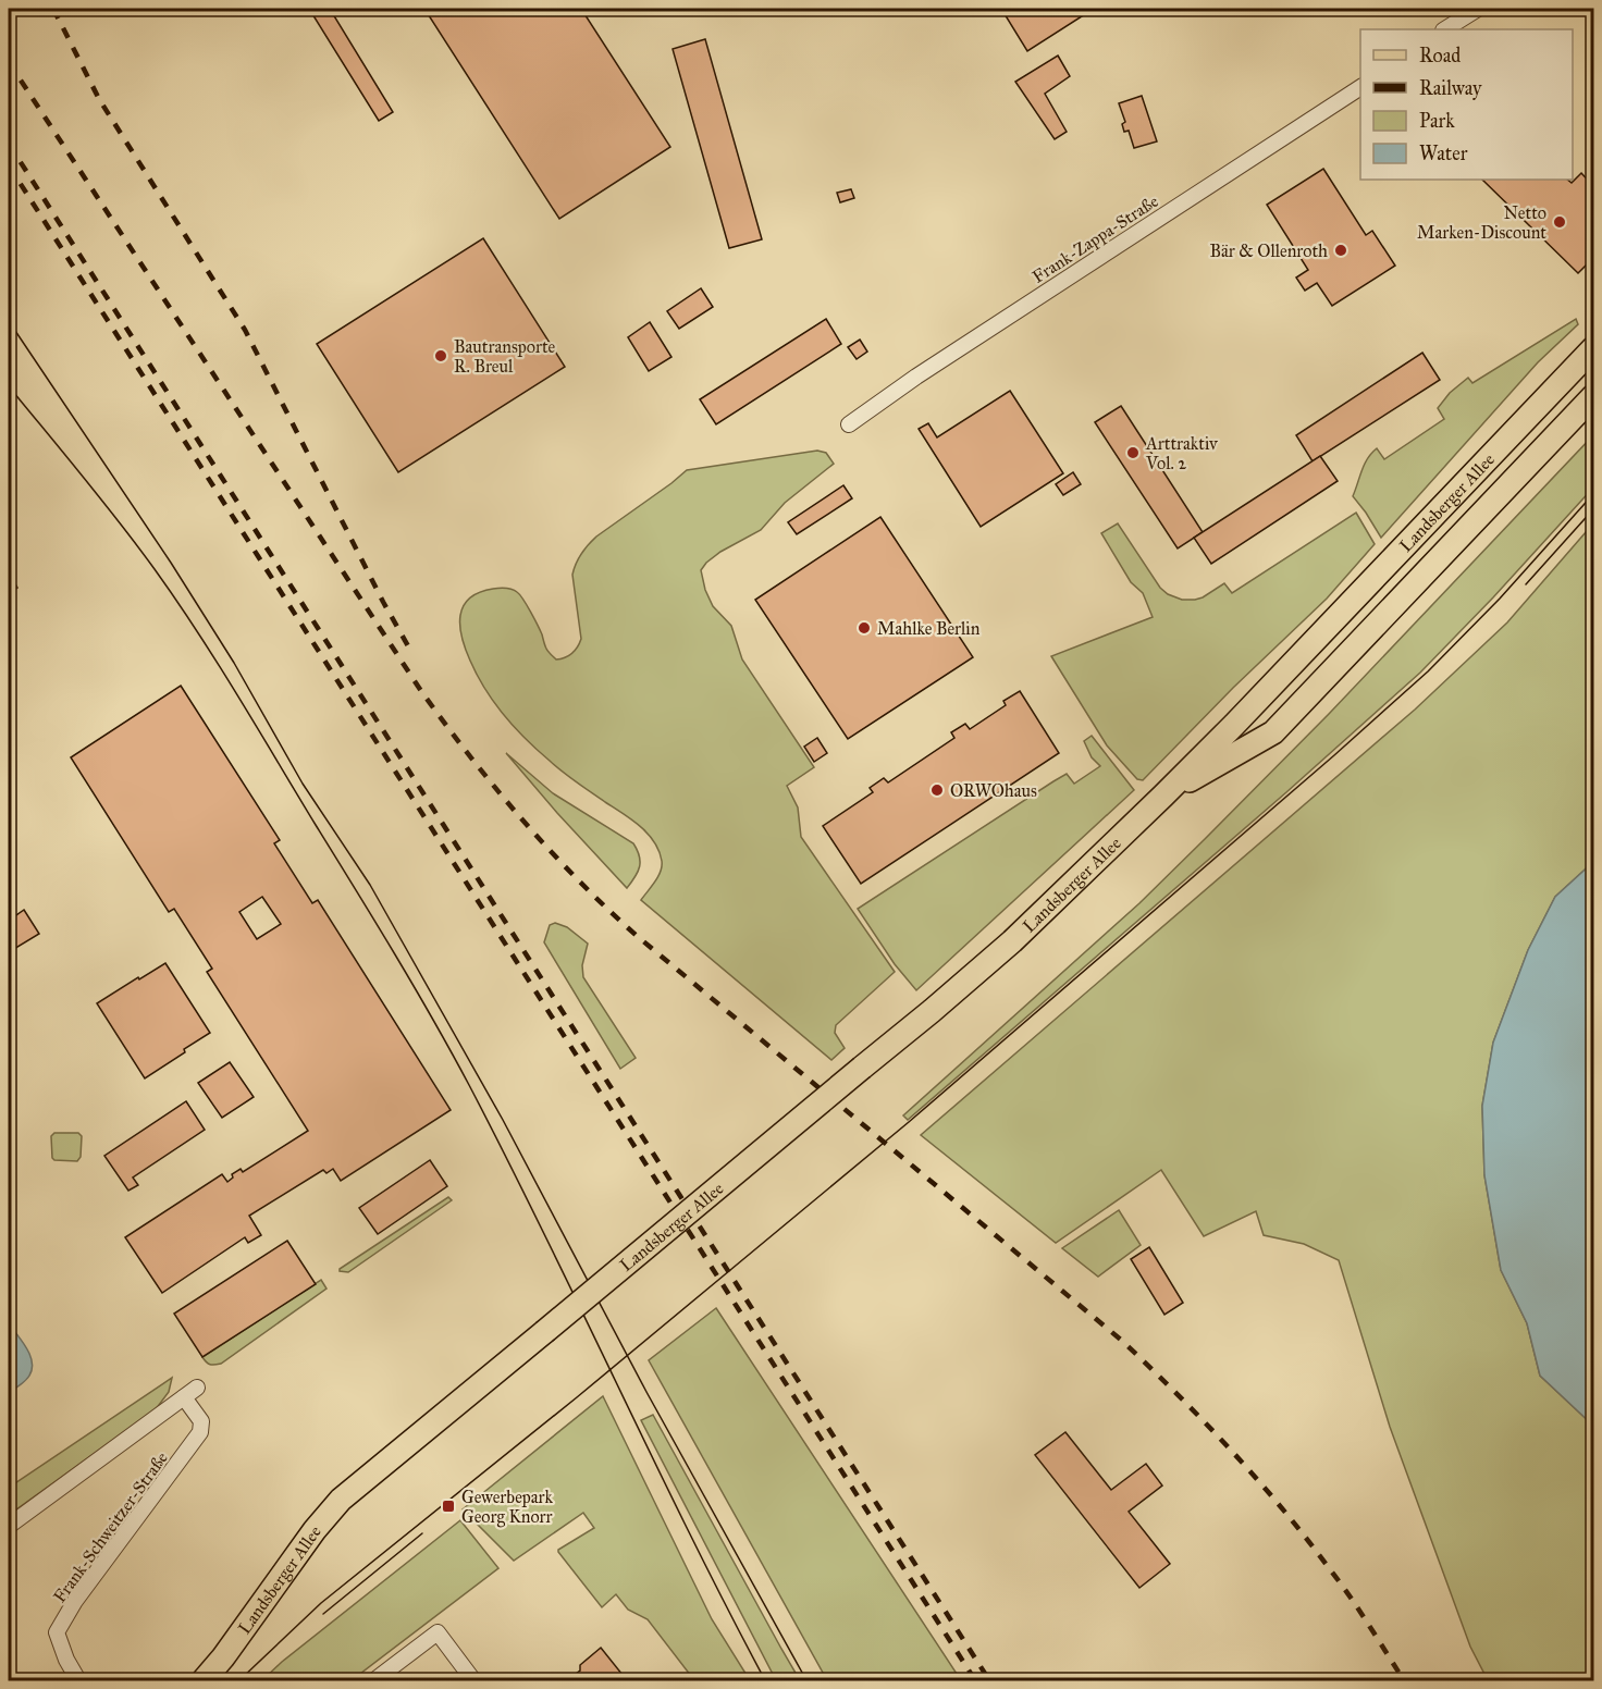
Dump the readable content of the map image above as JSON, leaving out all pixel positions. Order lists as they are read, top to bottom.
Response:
{
  "streets": {
    "main road": ["Landsberger Allee"],
    "street": ["Frank-Zappa-Straße", "Frank-Schweitzer-Straße"]
  },
  "places": {
    "other": [
      "Netto Marken-Discount",
      "Bär & Ollenroth",
      "Bautransporte R. Breul",
      "Arttraktiv Vol. 2",
      "Mahlke Berlin",
      "ORWOhaus"
    ],
    "transit": ["Gewerbepark Georg Knorr"]
  },
  "legend": [
    "Road",
    "Railway",
    "Park",
    "Water"
  ]
}
